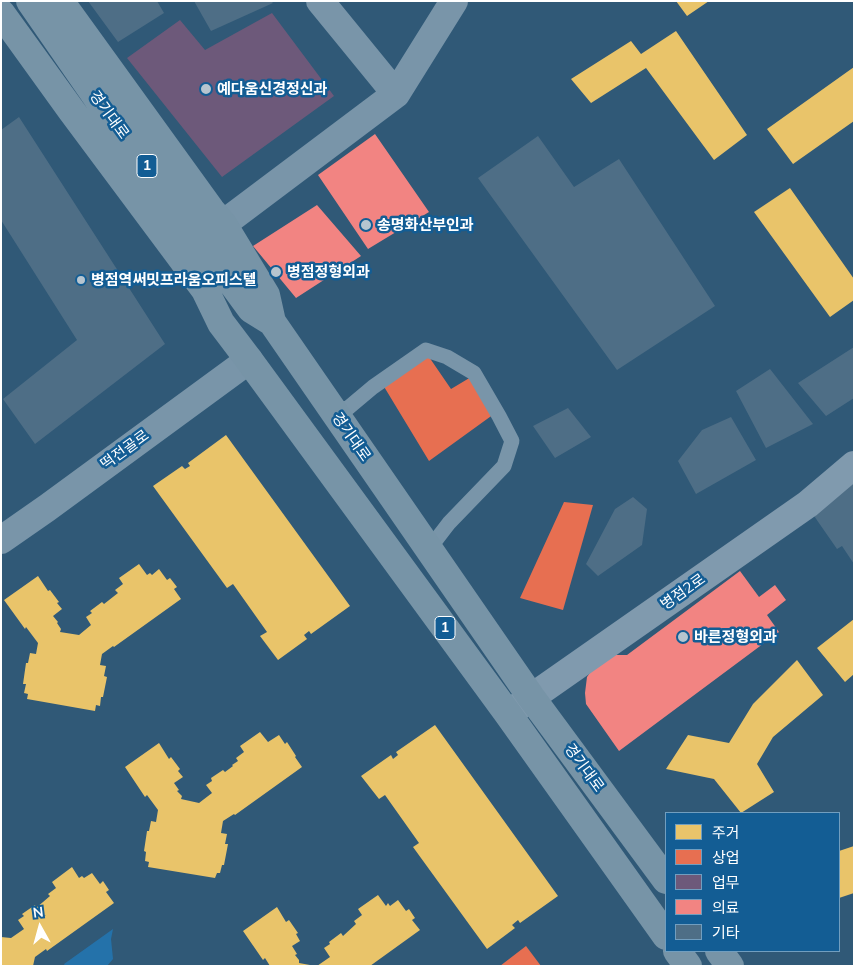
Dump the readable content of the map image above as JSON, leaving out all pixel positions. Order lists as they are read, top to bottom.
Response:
{
  "streets": {
    "main road": ["경기대로", "1"],
    "street": ["떡전골로", "병점2로"]
  },
  "crossings": [
    ["경기대로", "떡전골로"],
    ["경기대로", "병점2로"]
  ],
  "places": [
    "예다움신경정신과",
    "송명화산부인과",
    "병점정형외과",
    "병점역써밋프라움오피스텔",
    "바른정형외과"
  ],
  "legend": [
    "주거",
    "상업",
    "업무",
    "의료",
    "기타"
  ],
  "north": "top"
}
